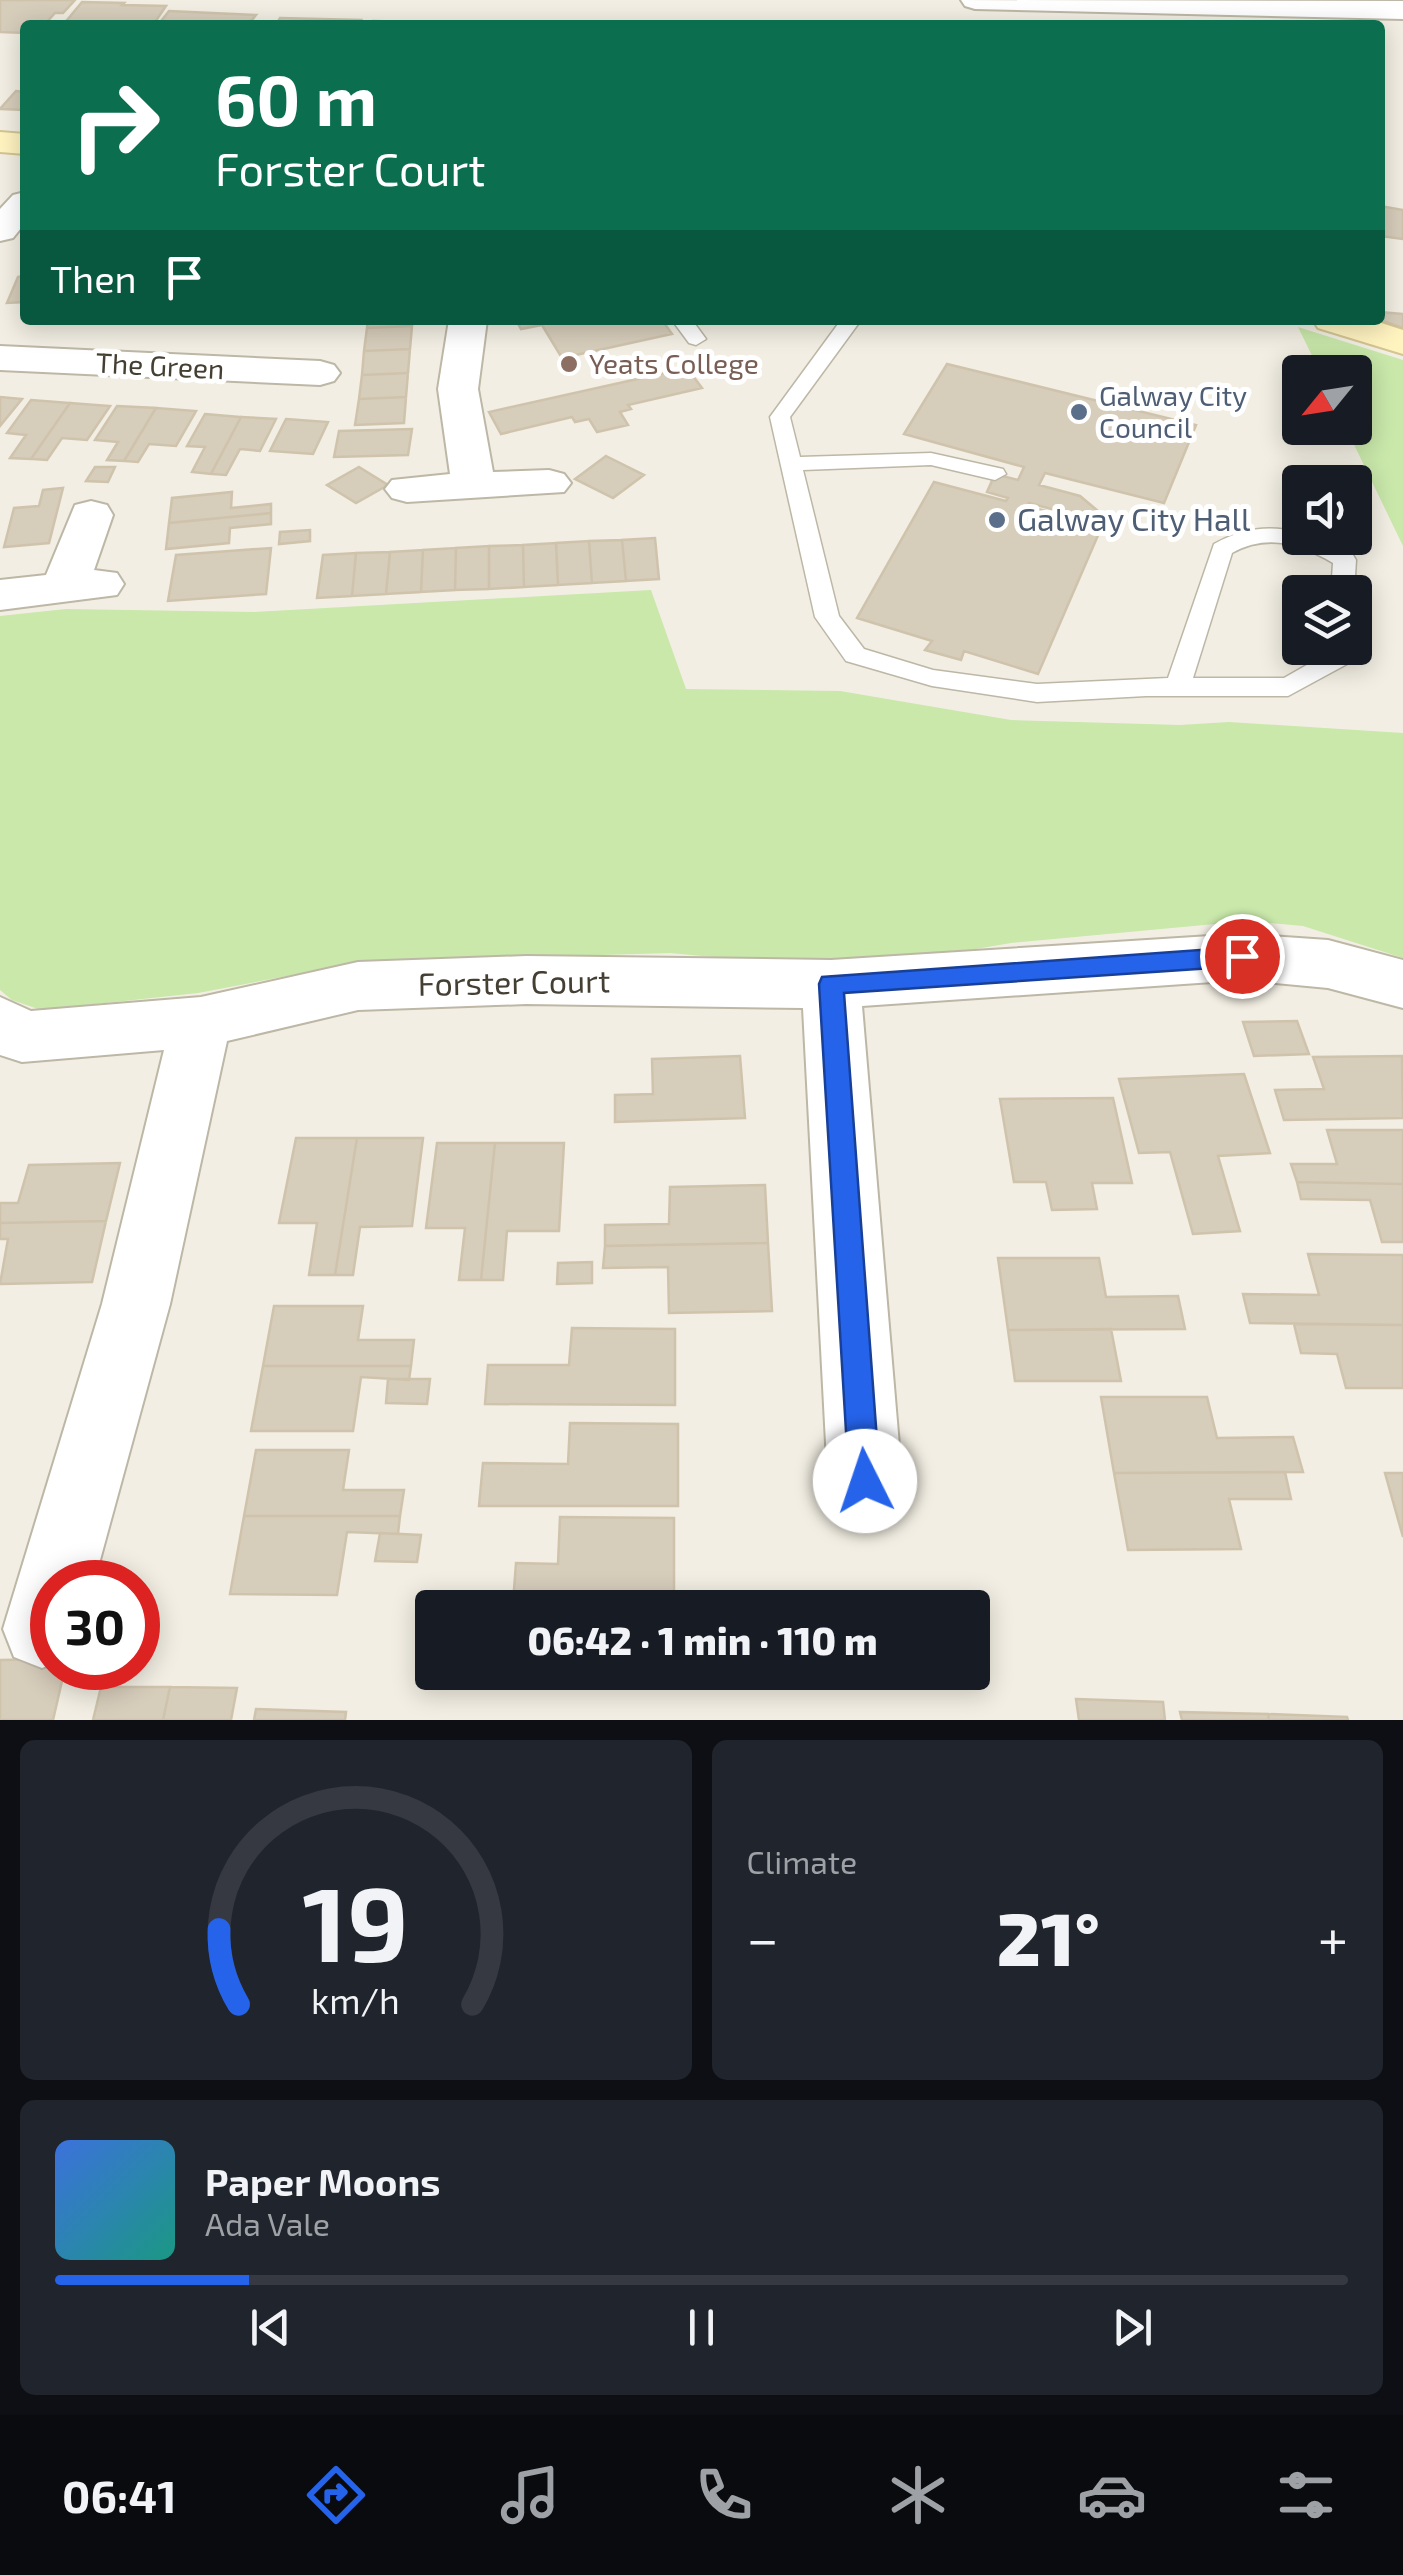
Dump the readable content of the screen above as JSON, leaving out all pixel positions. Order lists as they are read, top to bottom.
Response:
{
  "streets": {
    "street": ["The Green", "Forster Court"]
  },
  "places": ["Yeats College", "Galway City Council", "Galway City Hall"],
  "north": "bottom left",
  "page": {
    "turn": ["60 m", "Forster Court"],
    "then": "Then",
    "limit": "30",
    "trip": "06:42 · 1 min · 110 m",
    "tile": "Climate",
    "heat": ["−", "21°", "+"],
    "song": ["Paper Moons", "Ada Vale"],
    "tabs": "06:41",
    "gauge": ["19", "km/h"]
  }
}
